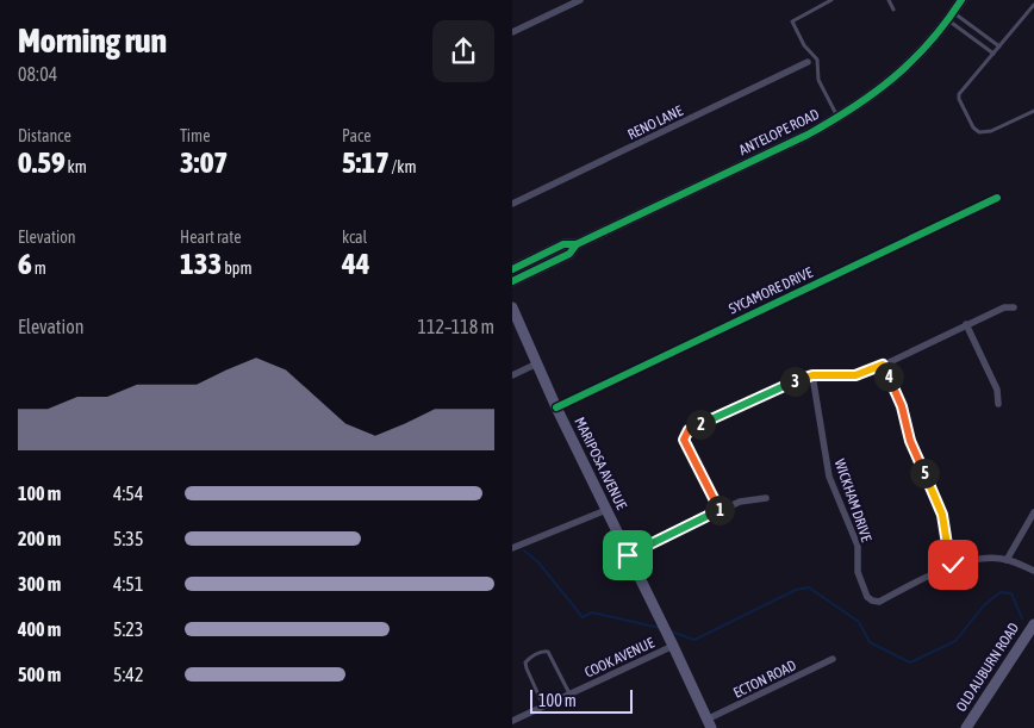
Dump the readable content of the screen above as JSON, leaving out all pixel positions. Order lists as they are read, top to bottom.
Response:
{
  "streets": {
    "main road": ["ANTELOPE ROAD"],
    "street": [
      "RENO LANE",
      "SYCAMORE DRIVE",
      "MARIPOSA AVENUE",
      "WICKHAM DRIVE",
      "COOK AVENUE",
      "OLD AUBURN ROAD",
      "ECTON ROAD"
    ]
  },
  "crossings": [
    ["SYCAMORE DRIVE", "MARIPOSA AVENUE"],
    ["MARIPOSA AVENUE", "COOK AVENUE"],
    ["MARIPOSA AVENUE", "ECTON ROAD"]
  ],
  "scale_bar": "100 m",
  "page": {
    "heading": ["Morning run", "08:04"],
    "stats": [
      ["Distance", "0.59 km"],
      ["Time", "3:07"],
      ["Pace", "5:17 /km"],
      ["Elevation", "6 m"],
      ["Heart rate", "133 bpm"],
      ["kcal", "44"]
    ],
    "chart": ["Elevation", "112–118 m"],
    "pins": [
      "4",
      "3",
      "2",
      "5",
      "1"
    ],
    "list": [
      {
        "name": "100 m",
        "note": "4:54"
      },
      {
        "name": "200 m",
        "note": "5:35"
      },
      {
        "name": "300 m",
        "note": "4:51"
      },
      {
        "name": "400 m",
        "note": "5:23"
      },
      {
        "name": "500 m",
        "note": "5:42"
      }
    ],
    "scale": "100 m"
  }
}
